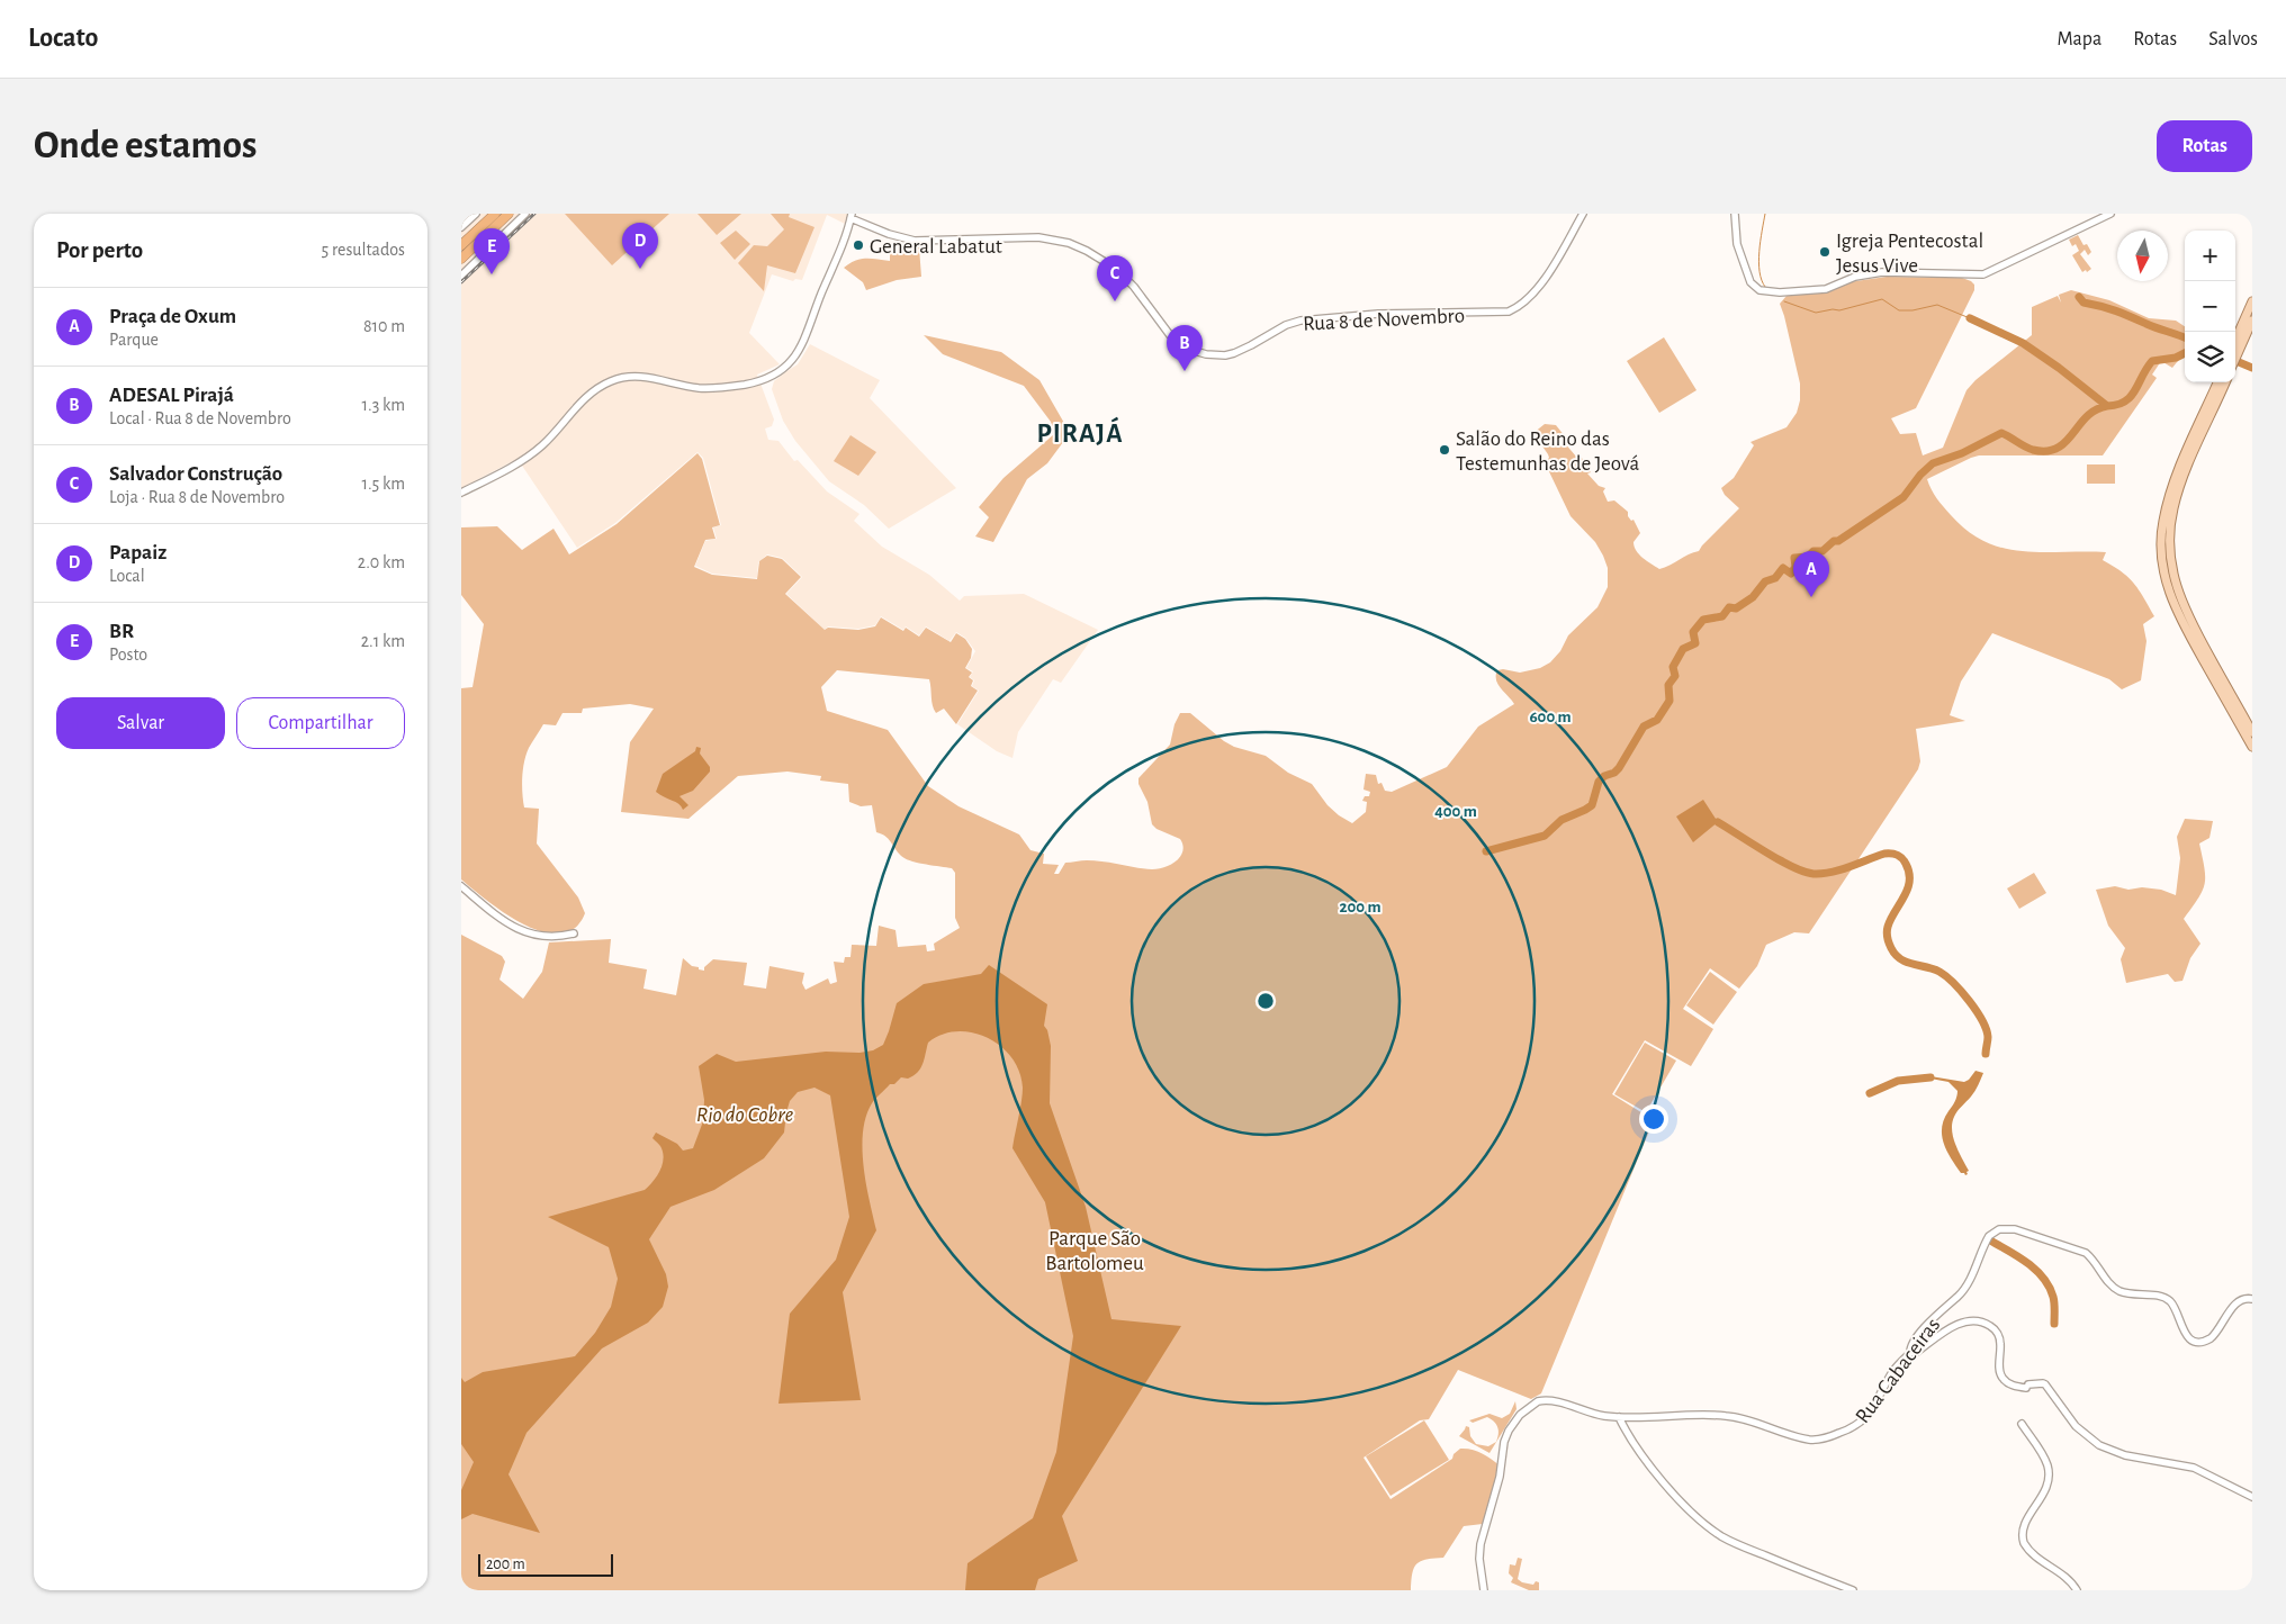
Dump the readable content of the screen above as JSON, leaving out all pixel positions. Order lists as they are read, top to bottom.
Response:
{
  "streets": {
    "main road": ["Rua 8 de Novembro", "Rua Cabaceiras"]
  },
  "districts": ["PIRAJÁ"],
  "water": ["Rio do Cobre"],
  "parks": ["Parque São Bartolomeu"],
  "places": ["General Labatut", "Igreja Pentecostal Jesus Vive", "Salão do Reino das Testemunhas de Jeová"],
  "scale_bar": "200 m",
  "north": "bottom",
  "page": {
    "header": "Locato",
    "nav": ["Mapa", "Rotas", "Salvos"],
    "buttons": [
      "Rotas",
      ["Salvar", "Compartilhar"]
    ],
    "title": "Onde estamos",
    "heading": ["Por perto", "5 resultados"],
    "pins": [
      "D",
      "E",
      "C",
      "B",
      "A"
    ],
    "map_buttons": ["+", "−"],
    "list": [
      {
        "mark": "A",
        "name": "Praça de Oxum",
        "note": "Parque",
        "value": "810 m"
      },
      {
        "mark": "B",
        "name": "ADESAL Pirajá",
        "note": "Local · Rua 8 de Novembro",
        "value": "1.3 km"
      },
      {
        "mark": "C",
        "name": "Salvador Construção",
        "note": "Loja · Rua 8 de Novembro",
        "value": "1.5 km"
      },
      {
        "mark": "D",
        "name": "Papaiz",
        "note": "Local",
        "value": "2.0 km"
      },
      {
        "mark": "E",
        "name": "BR",
        "note": "Posto",
        "value": "2.1 km"
      }
    ],
    "scale": "200 m"
  },
  "rings": ["600 m", "400 m", "200 m"]
}
